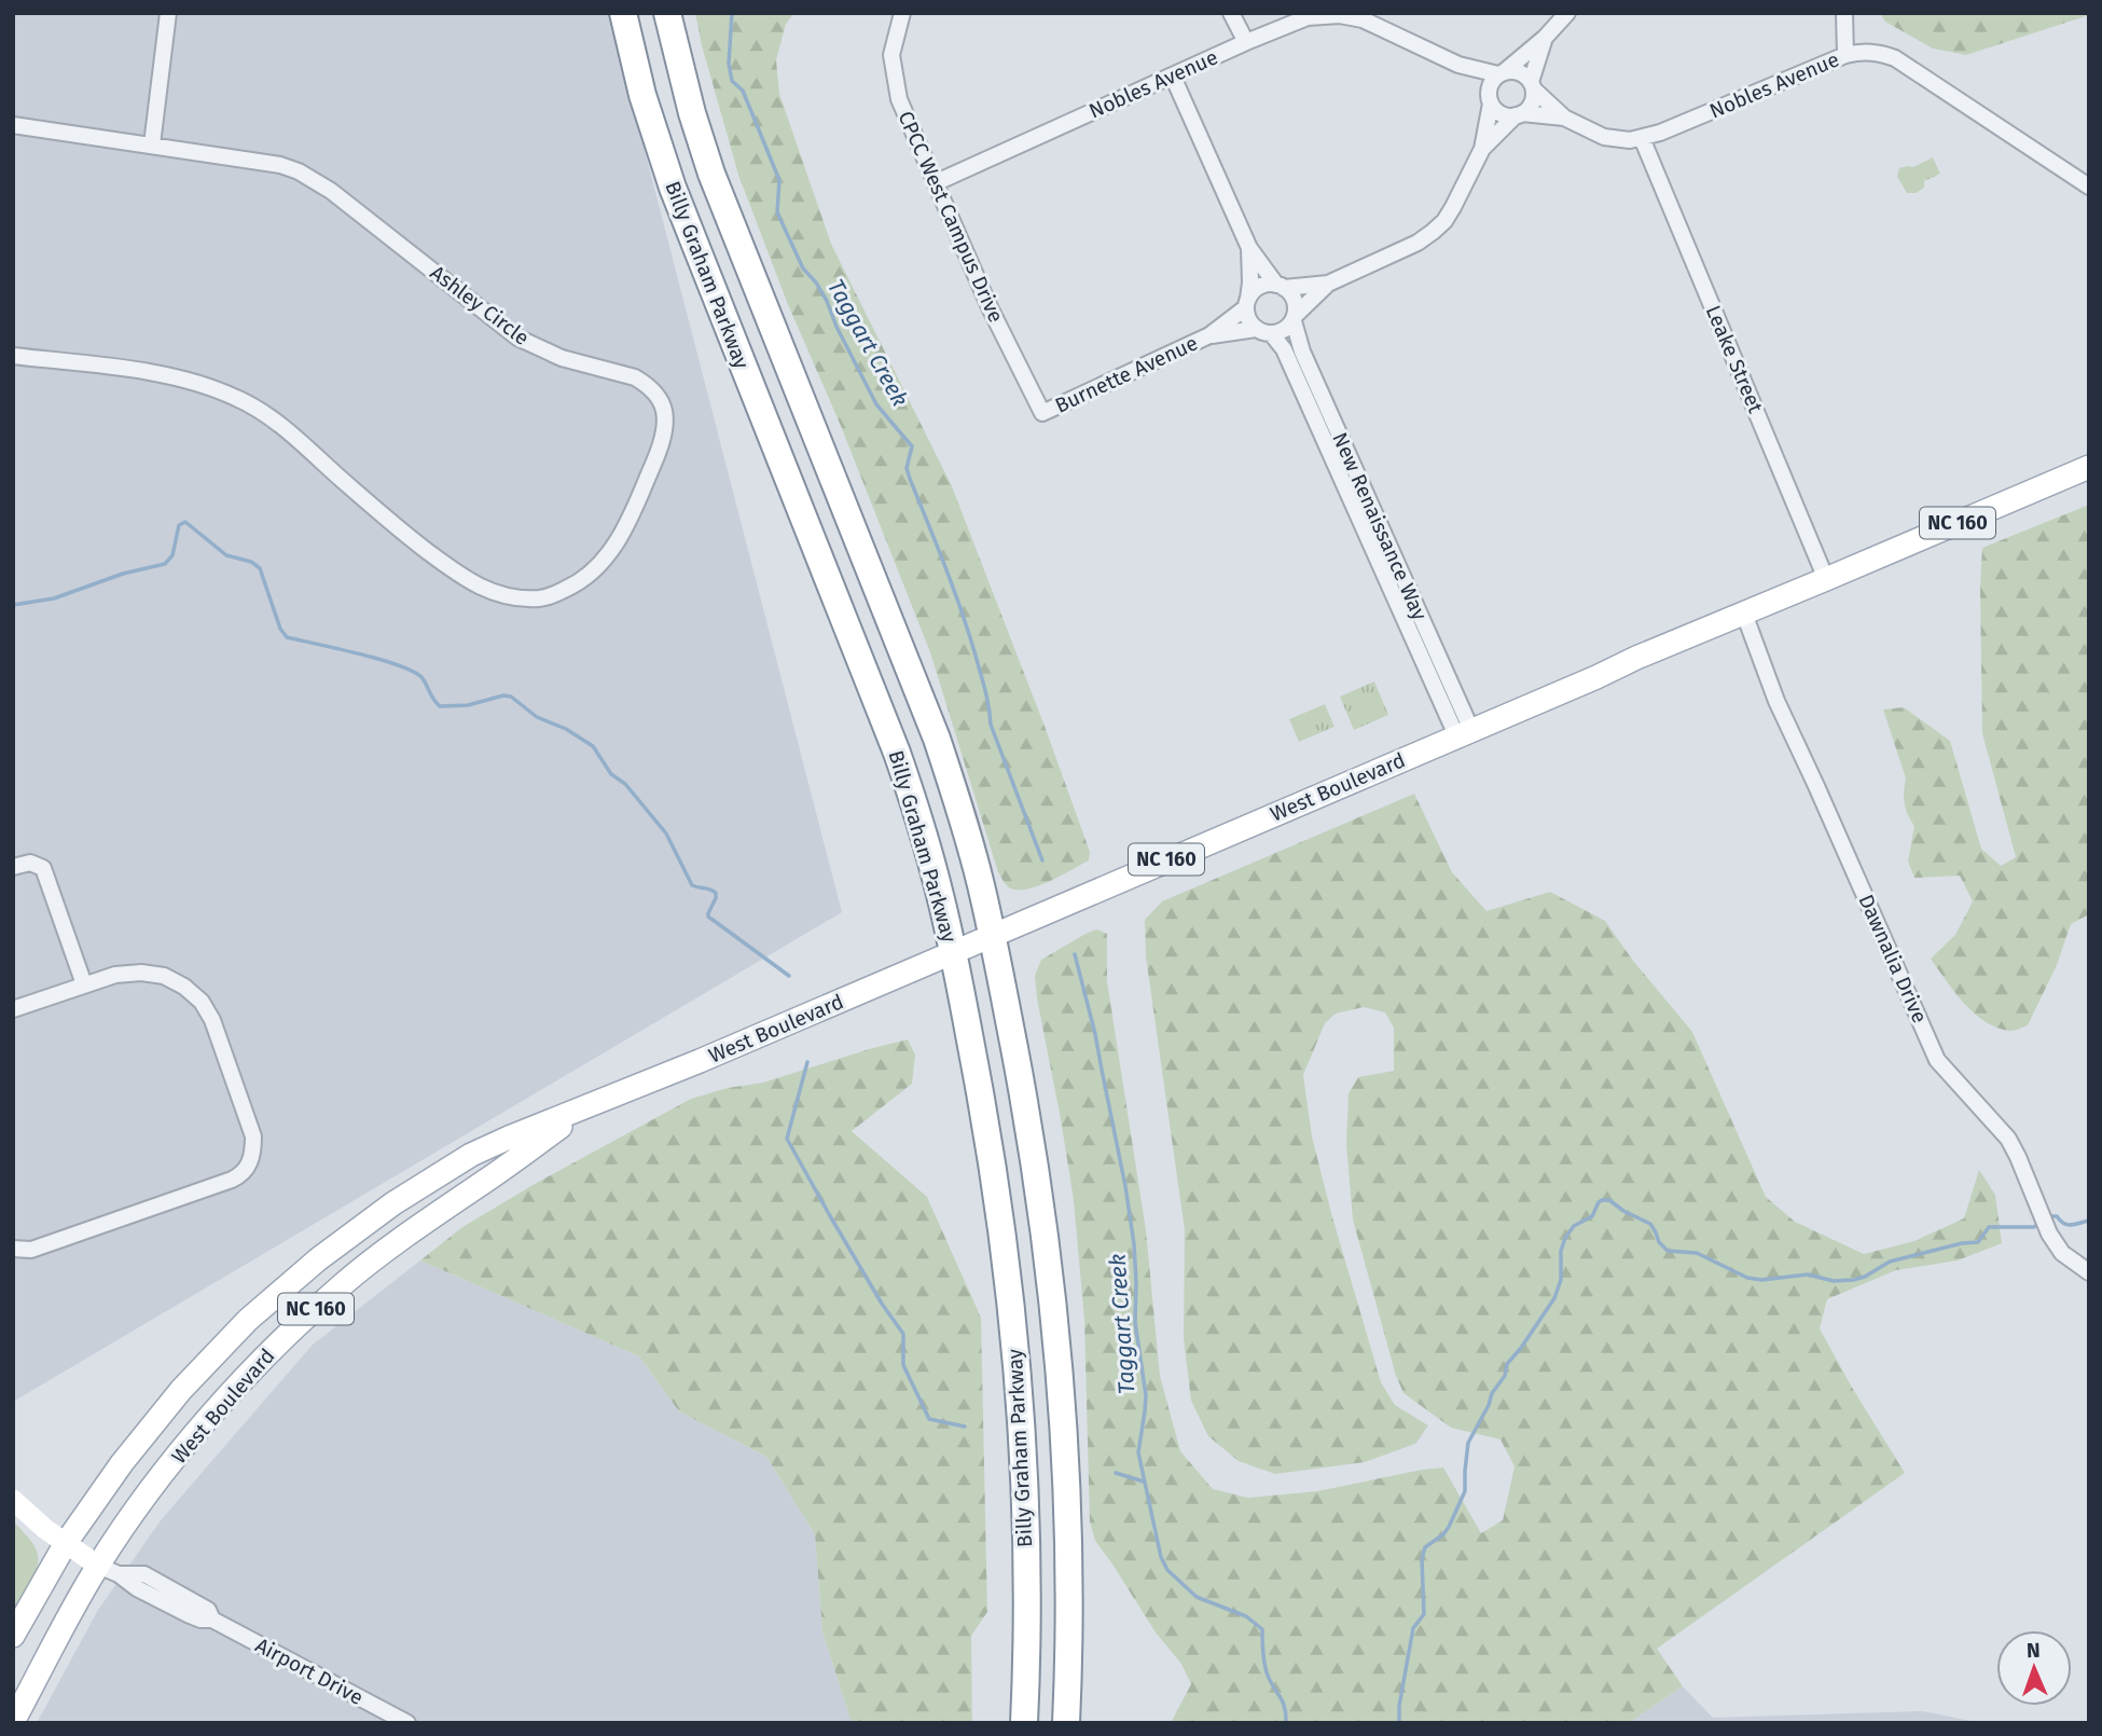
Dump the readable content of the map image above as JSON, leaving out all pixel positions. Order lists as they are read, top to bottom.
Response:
{
  "streets": {
    "highway": ["Billy Graham Parkway"],
    "main road": ["NC 160", "West Boulevard"],
    "street": [
      "Nobles Avenue",
      "CPCC West Campus Drive",
      "Ashley Circle",
      "Leake Street",
      "Burnette Avenue",
      "New Renaissance Way",
      "Dawnalia Drive",
      "Airport Drive"
    ]
  },
  "crossings": [
    ["Nobles Avenue", "CPCC West Campus Drive"],
    ["Nobles Avenue", "Leake Street"],
    ["CPCC West Campus Drive", "Burnette Avenue"],
    ["Billy Graham Parkway", "West Boulevard"],
    ["Leake Street", "West Boulevard"],
    ["Burnette Avenue", "New Renaissance Way"],
    ["New Renaissance Way", "West Boulevard"],
    ["West Boulevard", "Dawnalia Drive"],
    ["West Boulevard", "Airport Drive"]
  ],
  "water": ["Taggart Creek"],
  "north": "top"
}
